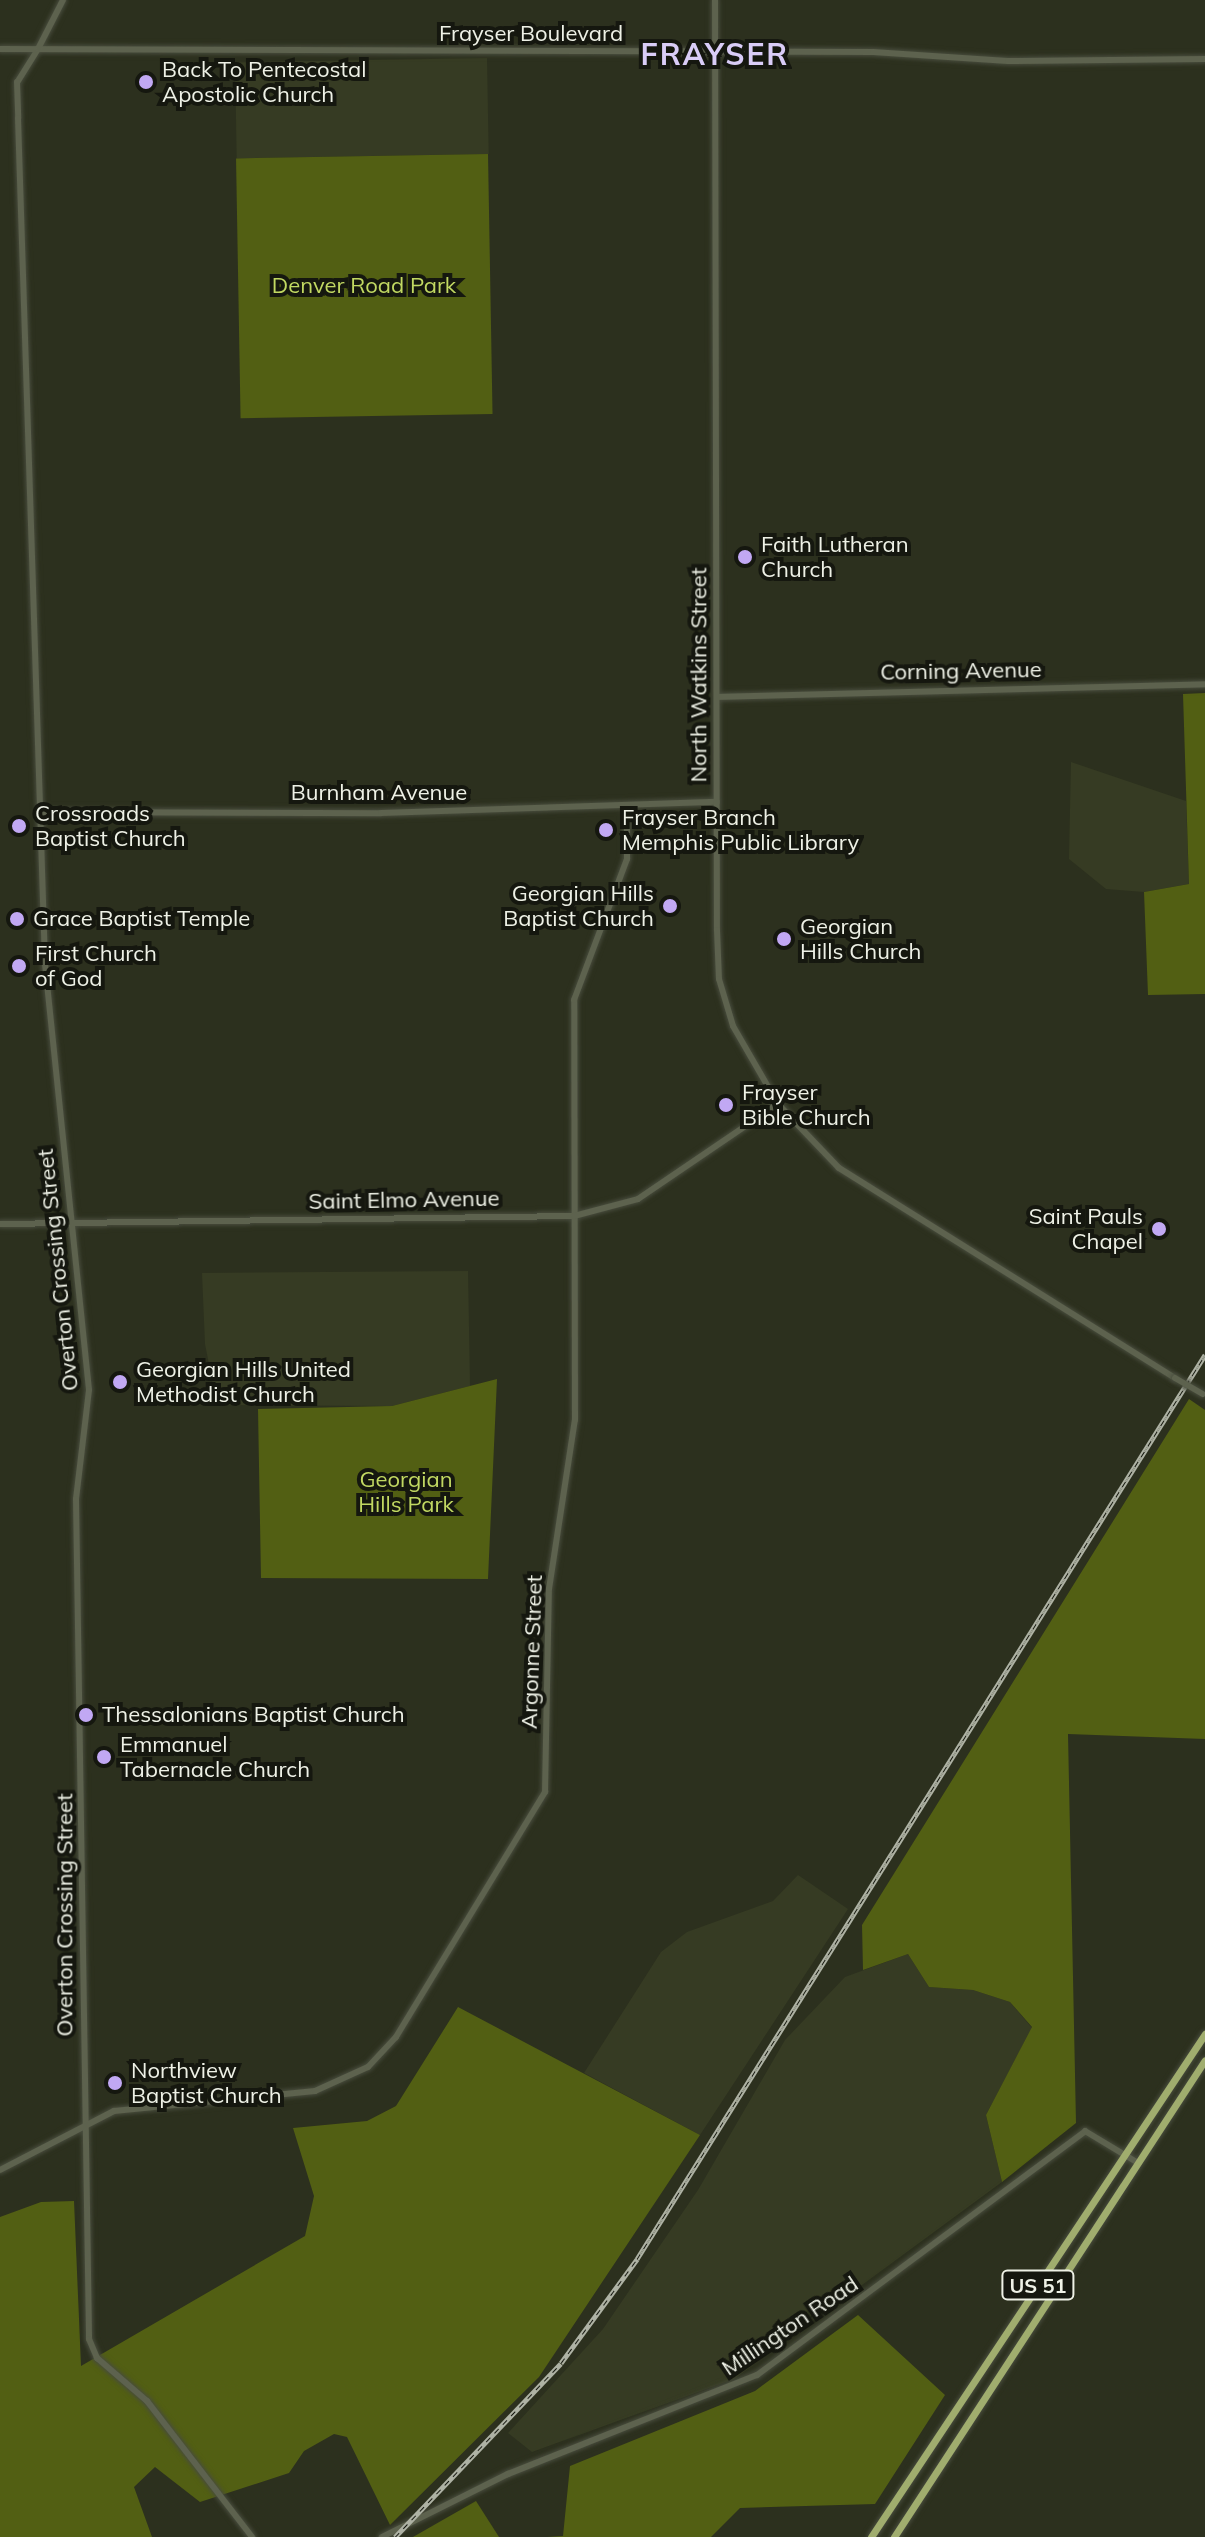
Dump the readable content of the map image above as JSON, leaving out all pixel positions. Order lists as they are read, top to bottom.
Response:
{
  "streets": {
    "highway": ["US 51"],
    "street": [
      "Frayser Boulevard",
      "Corning Avenue",
      "North Watkins Street",
      "Burnham Avenue",
      "Saint Elmo Avenue",
      "Overton Crossing Street",
      "Argonne Street",
      "Millington Road"
    ]
  },
  "crossings": [
    ["Frayser Boulevard", "North Watkins Street"],
    ["Frayser Boulevard", "Overton Crossing Street"],
    ["Corning Avenue", "North Watkins Street"],
    ["North Watkins Street", "Burnham Avenue"],
    ["North Watkins Street", "Saint Elmo Avenue"],
    ["Burnham Avenue", "Overton Crossing Street"],
    ["Burnham Avenue", "Argonne Street"],
    ["Saint Elmo Avenue", "Overton Crossing Street"],
    ["Saint Elmo Avenue", "Argonne Street"],
    ["Overton Crossing Street", "Argonne Street"],
    ["US 51", "Millington Road"]
  ],
  "districts": ["FRAYSER"],
  "parks": ["Denver Road Park", "Georgian Hills Park"],
  "places": [
    "Back To Pentecostal Apostolic Church",
    "Faith Lutheran Church",
    "Crossroads Baptist Church",
    "Frayser Branch Memphis Public Library",
    "Georgian Hills Baptist Church",
    "Grace Baptist Temple",
    "Georgian Hills Church",
    "First Church of God",
    "Frayser Bible Church",
    "Saint Pauls Chapel",
    "Georgian Hills United Methodist Church",
    "Thessalonians Baptist Church",
    "Emmanuel Tabernacle Church",
    "Northview Baptist Church"
  ]
}
